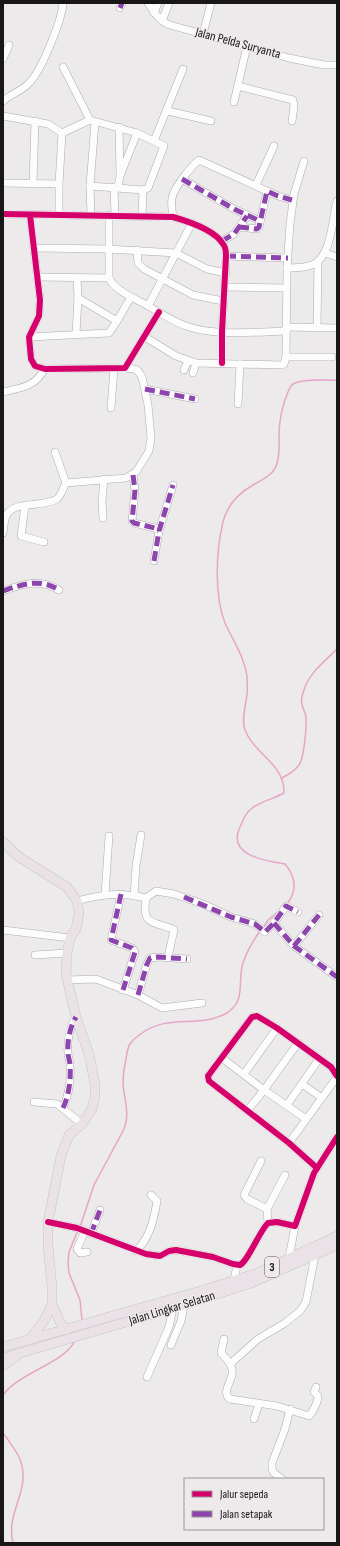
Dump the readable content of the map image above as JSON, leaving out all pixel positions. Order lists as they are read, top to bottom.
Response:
{
  "streets": {
    "main road": ["3", "Jalan Lingkar Selatan"],
    "street": ["Jalan Pelda Suryanta"]
  },
  "legend": ["Jalur sepeda", "Jalan setapak"]
}
